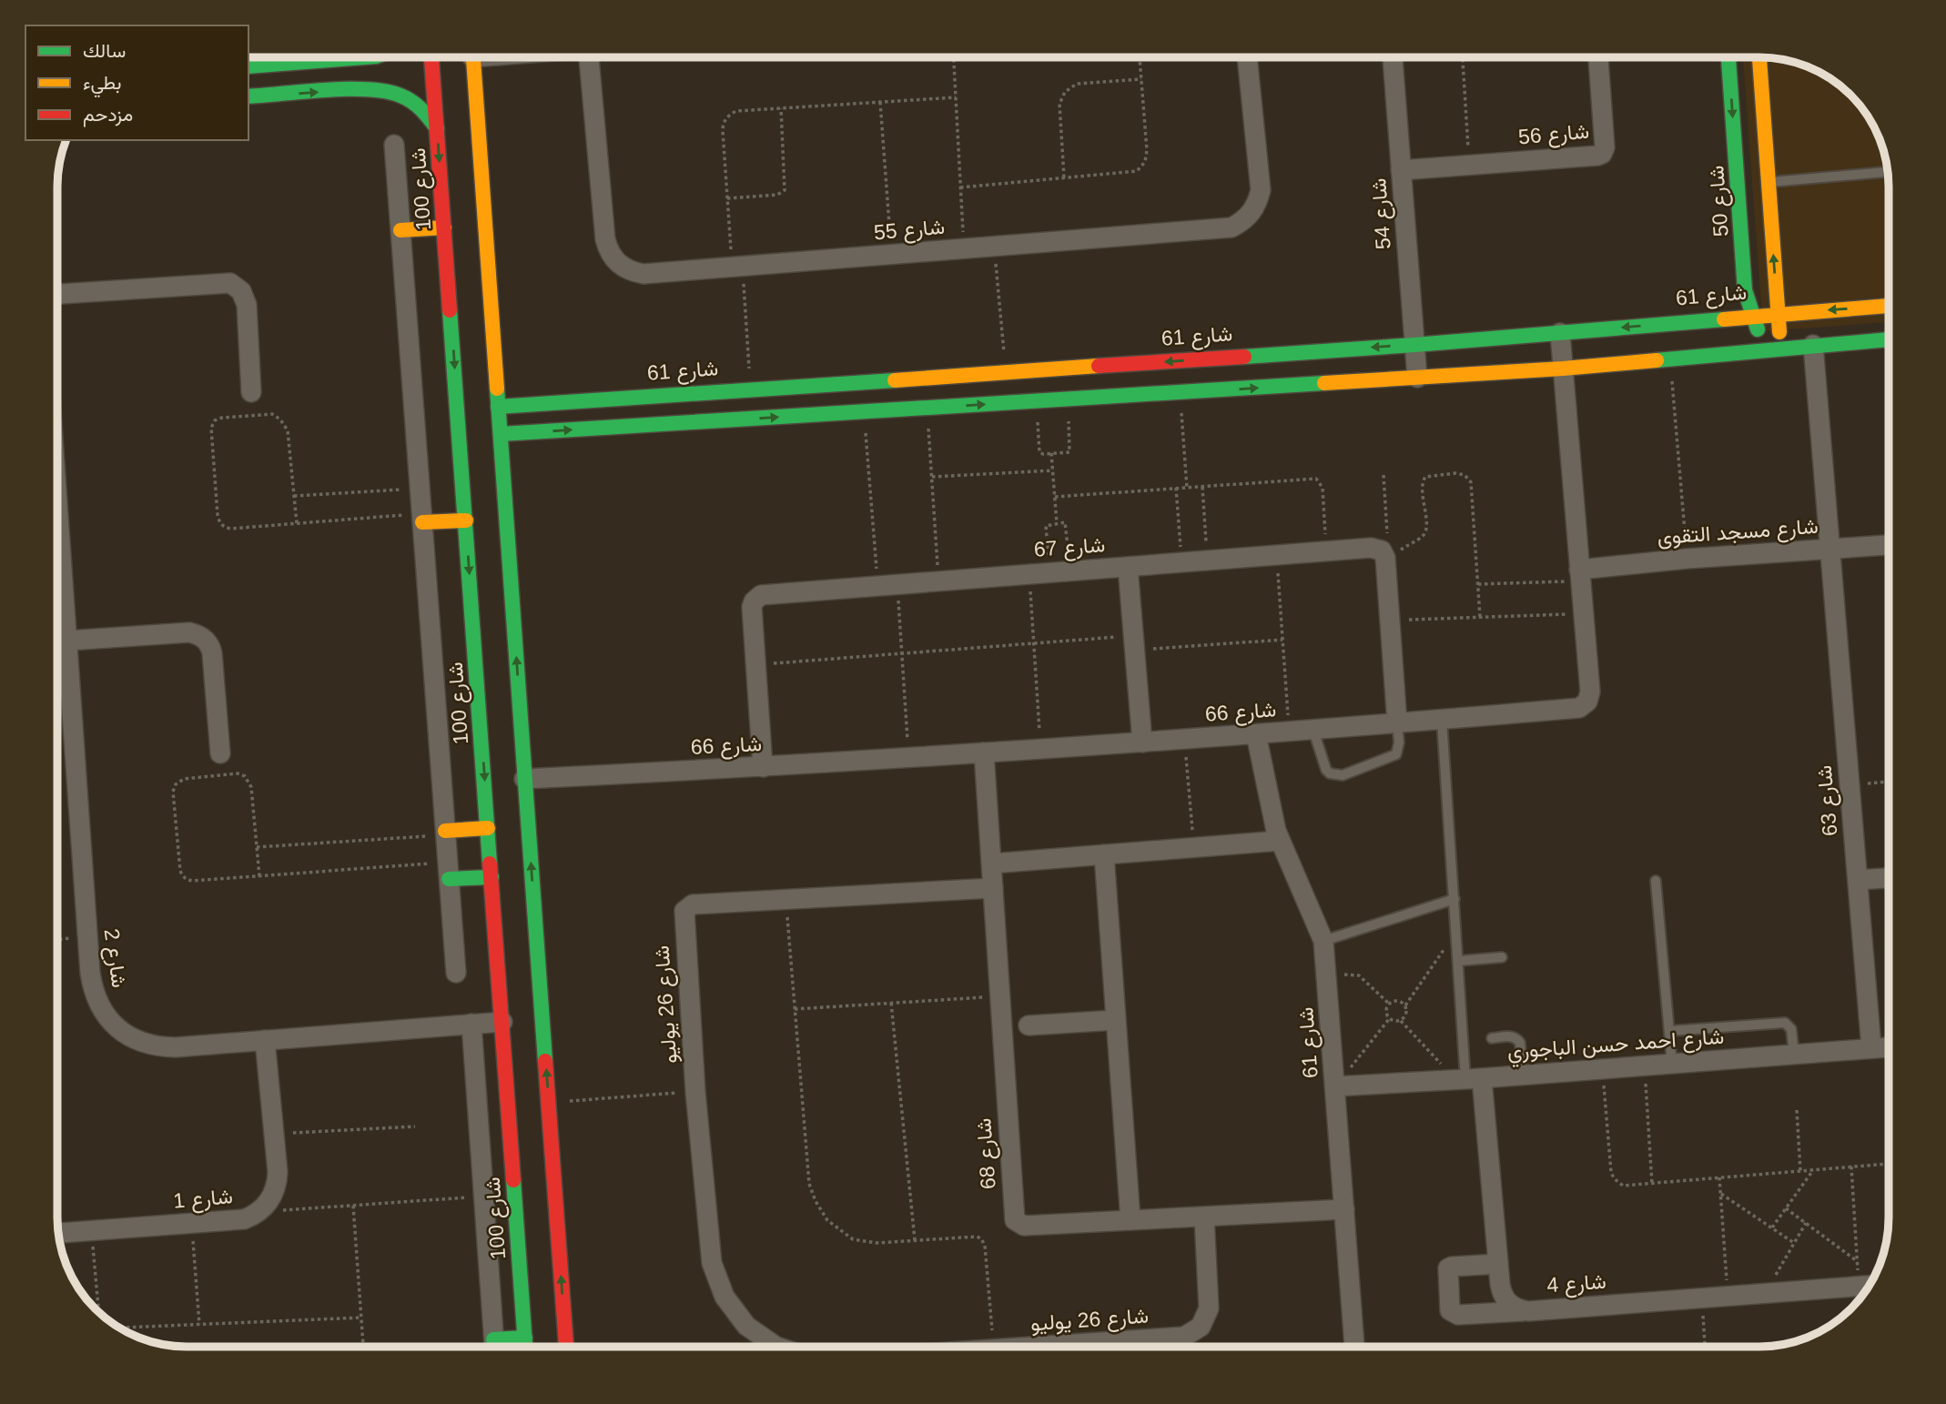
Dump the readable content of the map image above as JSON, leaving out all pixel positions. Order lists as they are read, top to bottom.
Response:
{
  "streets": {
    "street": [
      "شارع 56",
      "شارع 100",
      "شارع 50",
      "شارع 54",
      "شارع 55",
      "شارع 61",
      "شارع مسجد التقوى",
      "شارع 67",
      "شارع 66",
      "شارع 63",
      "شارع 2",
      "شارع 26 يوليو",
      "شارع احمد حسن الباجوري",
      "شارع 68",
      "شارع 1",
      "شارع 4"
    ]
  },
  "crossings": [
    ["شارع 56", "شارع 54"],
    ["شارع 100", "شارع 2"],
    ["شارع 50", "شارع 61"],
    ["شارع 54", "شارع 61"],
    ["شارع 61", "شارع 66"],
    ["شارع 61", "شارع احمد حسن الباجوري"],
    ["شارع 61", "شارع 68"],
    ["شارع مسجد التقوى", "شارع 66"],
    ["شارع مسجد التقوى", "شارع 63"],
    ["شارع 67", "شارع 66"],
    ["شارع 66", "شارع 68"],
    ["شارع 63", "شارع احمد حسن الباجوري"],
    ["شارع 2", "شارع 1"],
    ["شارع 26 يوليو", "شارع 68"],
    ["شارع احمد حسن الباجوري", "شارع 4"]
  ],
  "legend": ["سالك", "بطيء", "مزدحم"]
}
